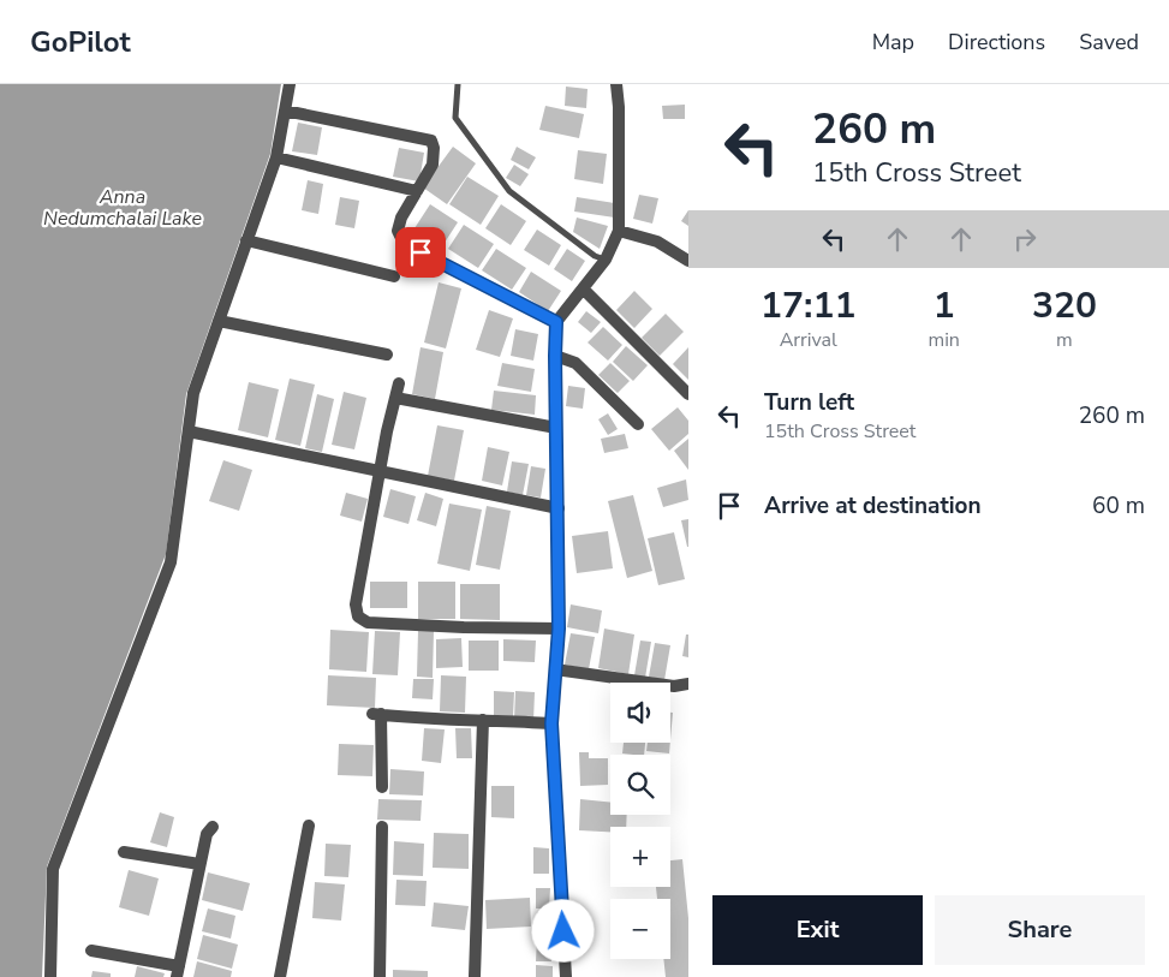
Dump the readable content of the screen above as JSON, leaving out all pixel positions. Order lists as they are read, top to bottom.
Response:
{
  "water": ["Anna Nedumchalai Lake"],
  "page": {
    "header": "GoPilot",
    "nav": ["Map", "Directions", "Saved"],
    "turn": ["260 m", "15th Cross Street"],
    "eta": [
      "17:11",
      "Arrival",
      "1",
      "min",
      "320",
      "m"
    ],
    "list": [
      {
        "name": "Turn left",
        "note": "15th Cross Street",
        "value": "260 m"
      },
      {
        "name": "Arrive at destination",
        "value": "60 m"
      }
    ],
    "map_buttons": ["+", "−"],
    "buttons": ["Exit", "Share"]
  }
}
